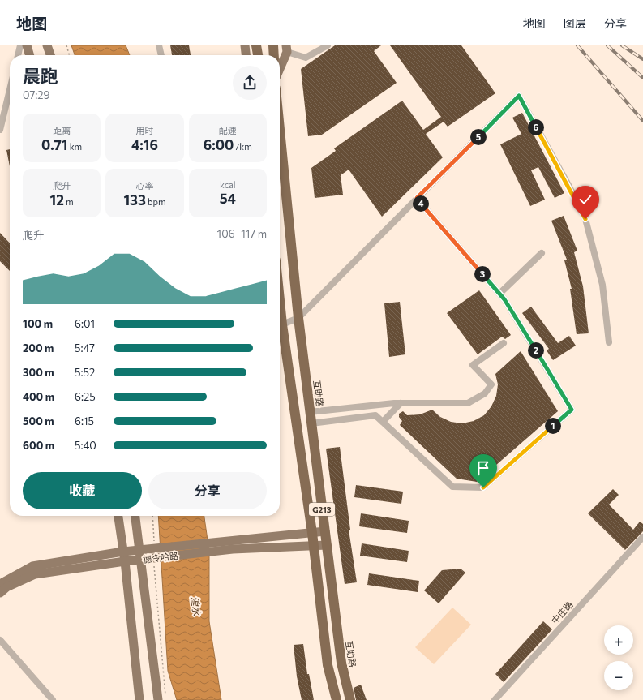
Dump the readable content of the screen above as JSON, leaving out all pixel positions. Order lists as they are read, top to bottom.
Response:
{
  "streets": {
    "highway": ["互助路", "G213"],
    "main road": ["德令哈路"],
    "street": ["中庄路"]
  },
  "crossings": [
    ["互助路", "德令哈路"],
    ["G213", "德令哈路"]
  ],
  "water": ["湟水"],
  "page": {
    "header": "地图",
    "nav": ["地图", "图层", "分享"],
    "heading": ["晨跑", "07:29"],
    "stats": [
      ["距离", "0.71 km"],
      ["用时", "4:16"],
      ["配速", "6:00 /km"],
      ["爬升", "12 m"],
      ["心率", "133 bpm"],
      ["kcal", "54"]
    ],
    "pins": [
      "6",
      "5",
      "4",
      "3",
      "2",
      "1"
    ],
    "chart": ["爬升", "106–117 m"],
    "list": [
      {
        "name": "100 m",
        "note": "6:01"
      },
      {
        "name": "200 m",
        "note": "5:47"
      },
      {
        "name": "300 m",
        "note": "5:52"
      },
      {
        "name": "400 m",
        "note": "6:25"
      },
      {
        "name": "500 m",
        "note": "6:15"
      },
      {
        "name": "600 m",
        "note": "5:40"
      }
    ],
    "buttons": ["收藏", "分享"],
    "map_buttons": ["+", "−"]
  }
}
